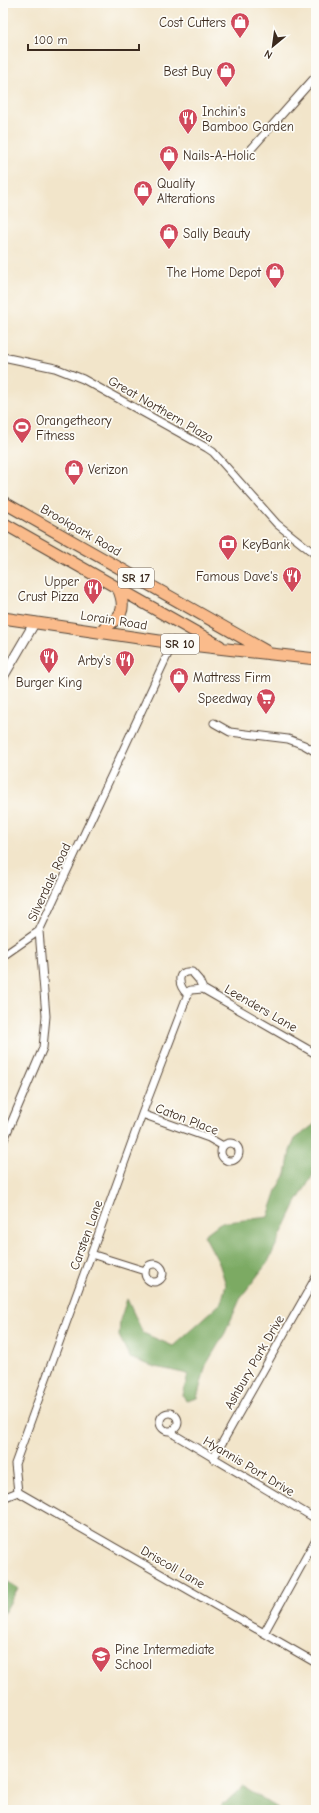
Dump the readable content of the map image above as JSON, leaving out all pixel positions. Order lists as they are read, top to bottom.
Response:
{
  "streets": {
    "main road": [
      "Brookpark Road",
      "SR 17",
      "Lorain Road",
      "SR 10"
    ],
    "street": [
      "Great Northern Plaza",
      "Silverdale Road",
      "Leenders Lane",
      "Caton Place",
      "Carsten Lane",
      "Ashbury Park Drive",
      "Hyannis Port Drive",
      "Driscoll Lane"
    ]
  },
  "crossings": [
    ["Brookpark Road", "Lorain Road"],
    ["SR 17", "Lorain Road"],
    ["Lorain Road", "Silverdale Road"],
    ["Leenders Lane", "Carsten Lane"],
    ["Caton Place", "Carsten Lane"],
    ["Carsten Lane", "Driscoll Lane"],
    ["Ashbury Park Drive", "Hyannis Port Drive"]
  ],
  "places": {
    "shop": [
      "Cost Cutters",
      "Best Buy",
      "Nails-A-Holic",
      "Quality Alterations",
      "Sally Beauty",
      "The Home Depot",
      "Verizon",
      "Mattress Firm"
    ],
    "restaurant": [
      "Inchin's Bamboo Garden",
      "Famous Dave's",
      "Upper Crust Pizza",
      "Burger King",
      "Arby's"
    ],
    "sports": ["Orangetheory Fitness"],
    "bank": ["KeyBank"],
    "supermarket": ["Speedway"],
    "school or university": ["Pine Intermediate School"]
  },
  "scale_bar": "100 m",
  "north": "bottom left"
}
